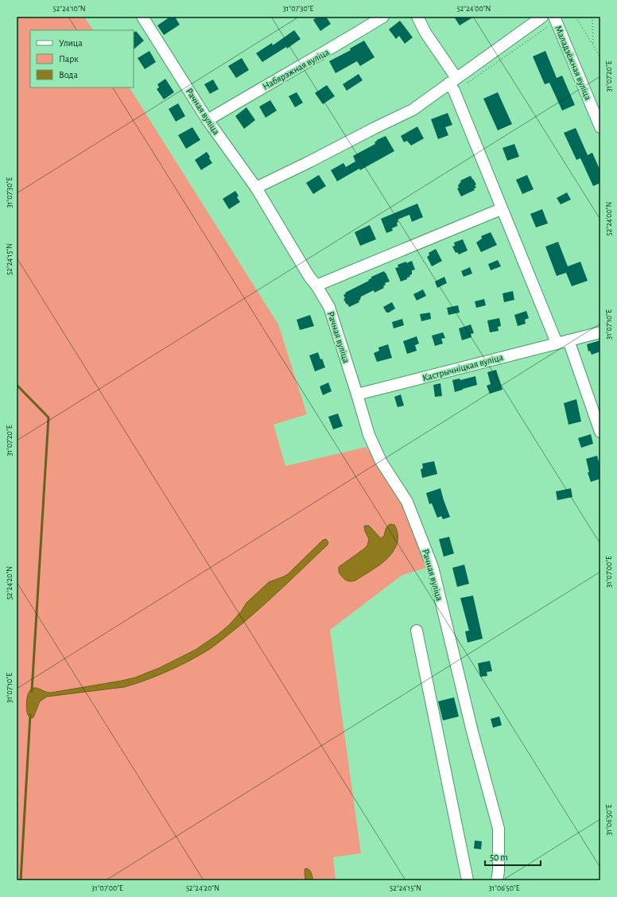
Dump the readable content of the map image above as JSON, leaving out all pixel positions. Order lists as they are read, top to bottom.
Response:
{
  "streets": {
    "street": [
      "Маладзёжная вуліца",
      "Набярэжная вуліца",
      "Рачная вуліца",
      "Кастрычніцкая вуліца"
    ]
  },
  "crossings": [
    ["Набярэжная вуліца", "Рачная вуліца"],
    ["Рачная вуліца", "Кастрычніцкая вуліца"]
  ],
  "legend": ["Улица", "Парк", "Вода"],
  "scale_bar": "50 m",
  "coordinates": [
    "52°24'10\"N",
    "31°07'30\"E",
    "52°24'00\"N",
    "31°07'20\"E",
    "52°24'15\"N",
    "31°07'10\"E",
    "31°07'00\"E",
    "52°24'20\"N",
    "31°06'50\"E"
  ]
}
